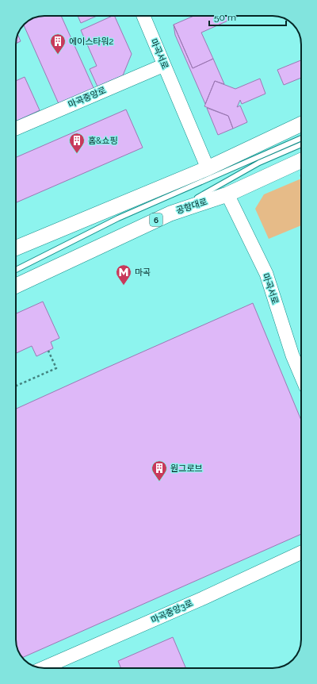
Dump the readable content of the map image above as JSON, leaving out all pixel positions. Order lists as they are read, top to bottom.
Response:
{
  "streets": {
    "main road": ["공항대로", "6"],
    "street": ["마곡서로", "마곡중앙로", "마곡중앙3로"]
  },
  "crossings": [
    ["마곡서로", "마곡중앙로"],
    ["마곡서로", "공항대로"]
  ],
  "places": {
    "building": ["에이스타워2", "홈&쇼핑", "원그로브"],
    "metro station": ["마곡"]
  },
  "scale_bar": "50 m"
}
